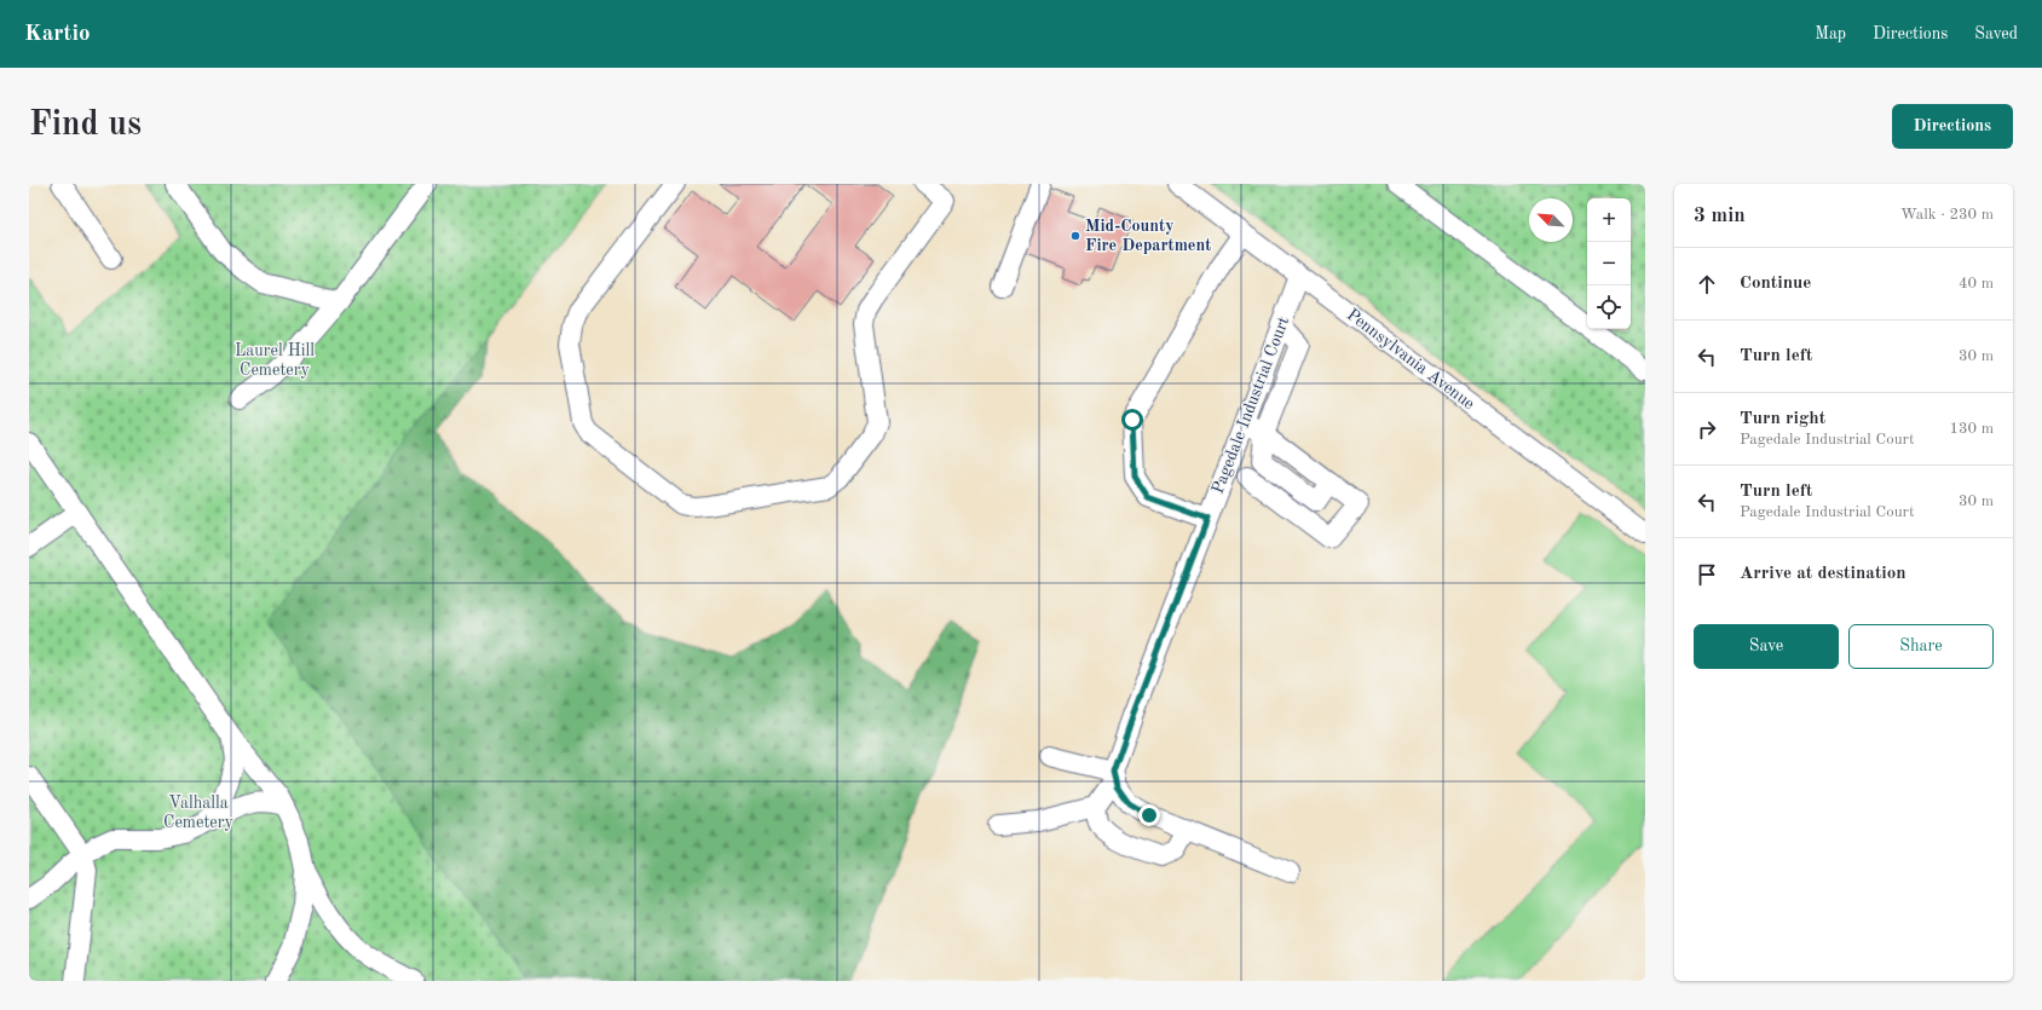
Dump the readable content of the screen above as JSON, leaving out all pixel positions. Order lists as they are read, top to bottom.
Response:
{
  "streets": {
    "street": ["Pennsylvania Avenue", "Pagedale Industrial Court"]
  },
  "crossings": [
    ["Pennsylvania Avenue", "Pagedale Industrial Court"]
  ],
  "parks": ["Laurel Hill Cemetery", "Valhalla Cemetery"],
  "places": ["Mid-County Fire Department"],
  "north": "top left",
  "page": {
    "header": "Kartio",
    "nav": ["Map", "Directions", "Saved"],
    "buttons": [
      "Directions",
      ["Save", "Share"]
    ],
    "title": "Find us",
    "heading": ["3 min", "Walk · 230 m"],
    "map_buttons": ["+", "−"],
    "list": [
      ["Continue", "40 m"],
      ["Turn left", "30 m"],
      ["Turn right", "Pagedale Industrial Court", "130 m"],
      ["Turn left", "Pagedale Industrial Court", "30 m"],
      "Arrive at destination"
    ]
  }
}
